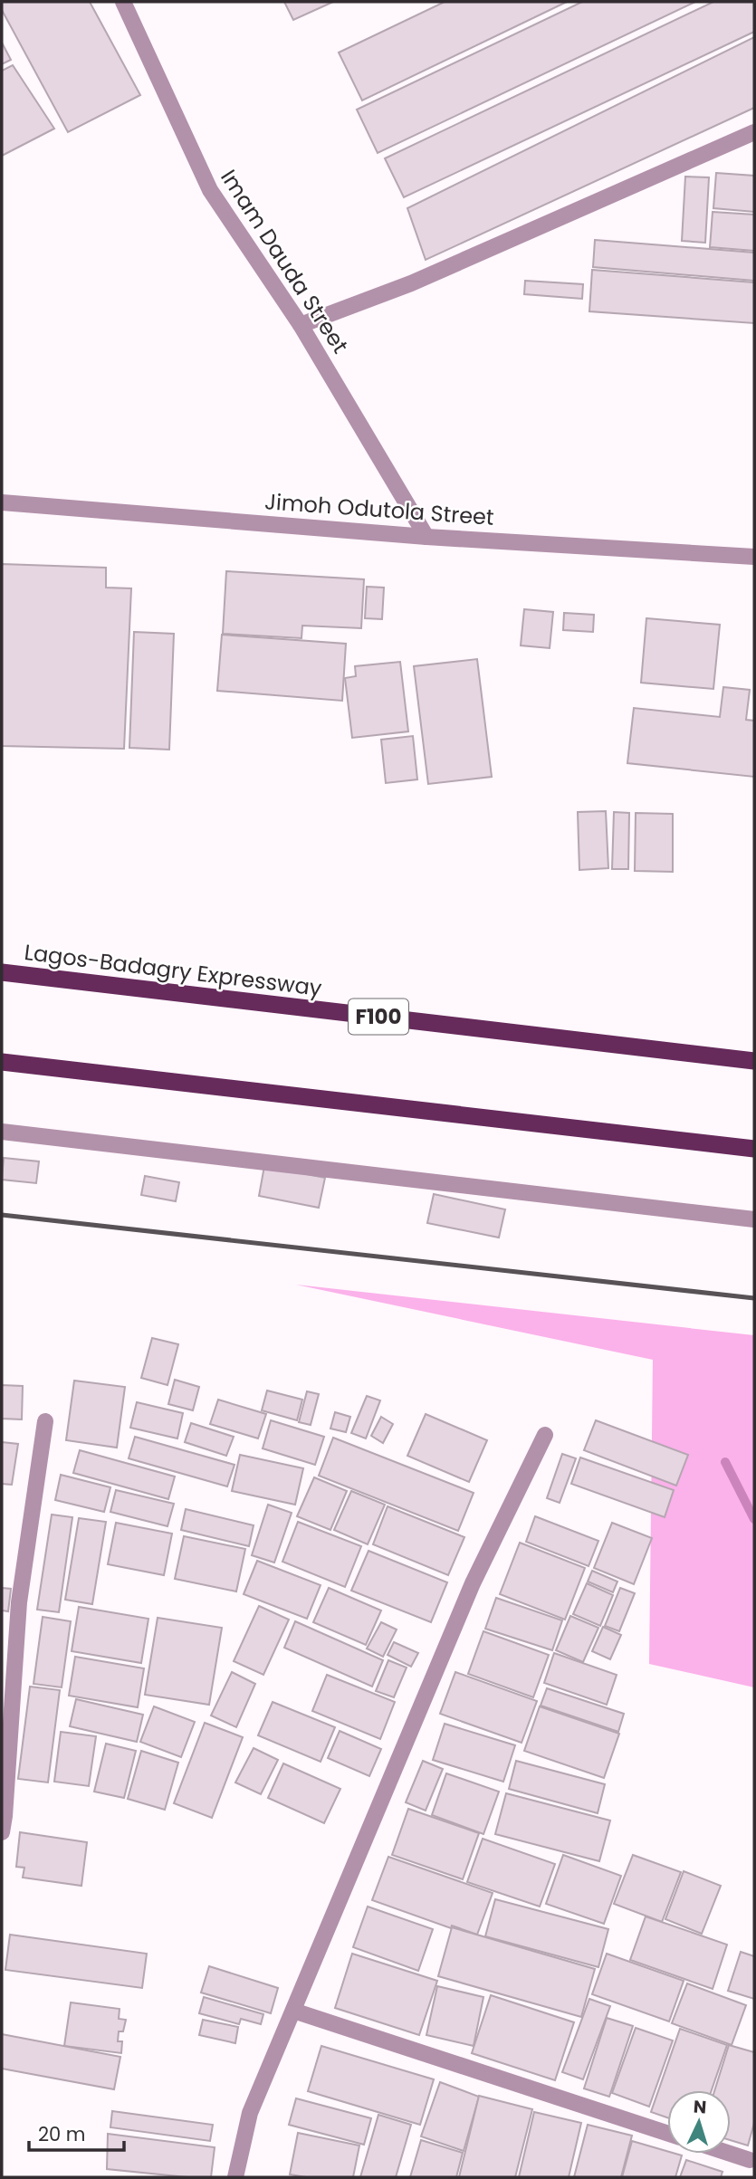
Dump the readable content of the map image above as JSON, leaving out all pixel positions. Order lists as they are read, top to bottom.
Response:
{
  "streets": {
    "highway": ["Lagos-Badagry Expressway", "F100"],
    "street": ["Imam Dauda Street", "Jimoh Odutola Street"]
  },
  "crossings": [
    ["Imam Dauda Street", "Jimoh Odutola Street"]
  ],
  "scale_bar": "20 m",
  "north": "top"
}
